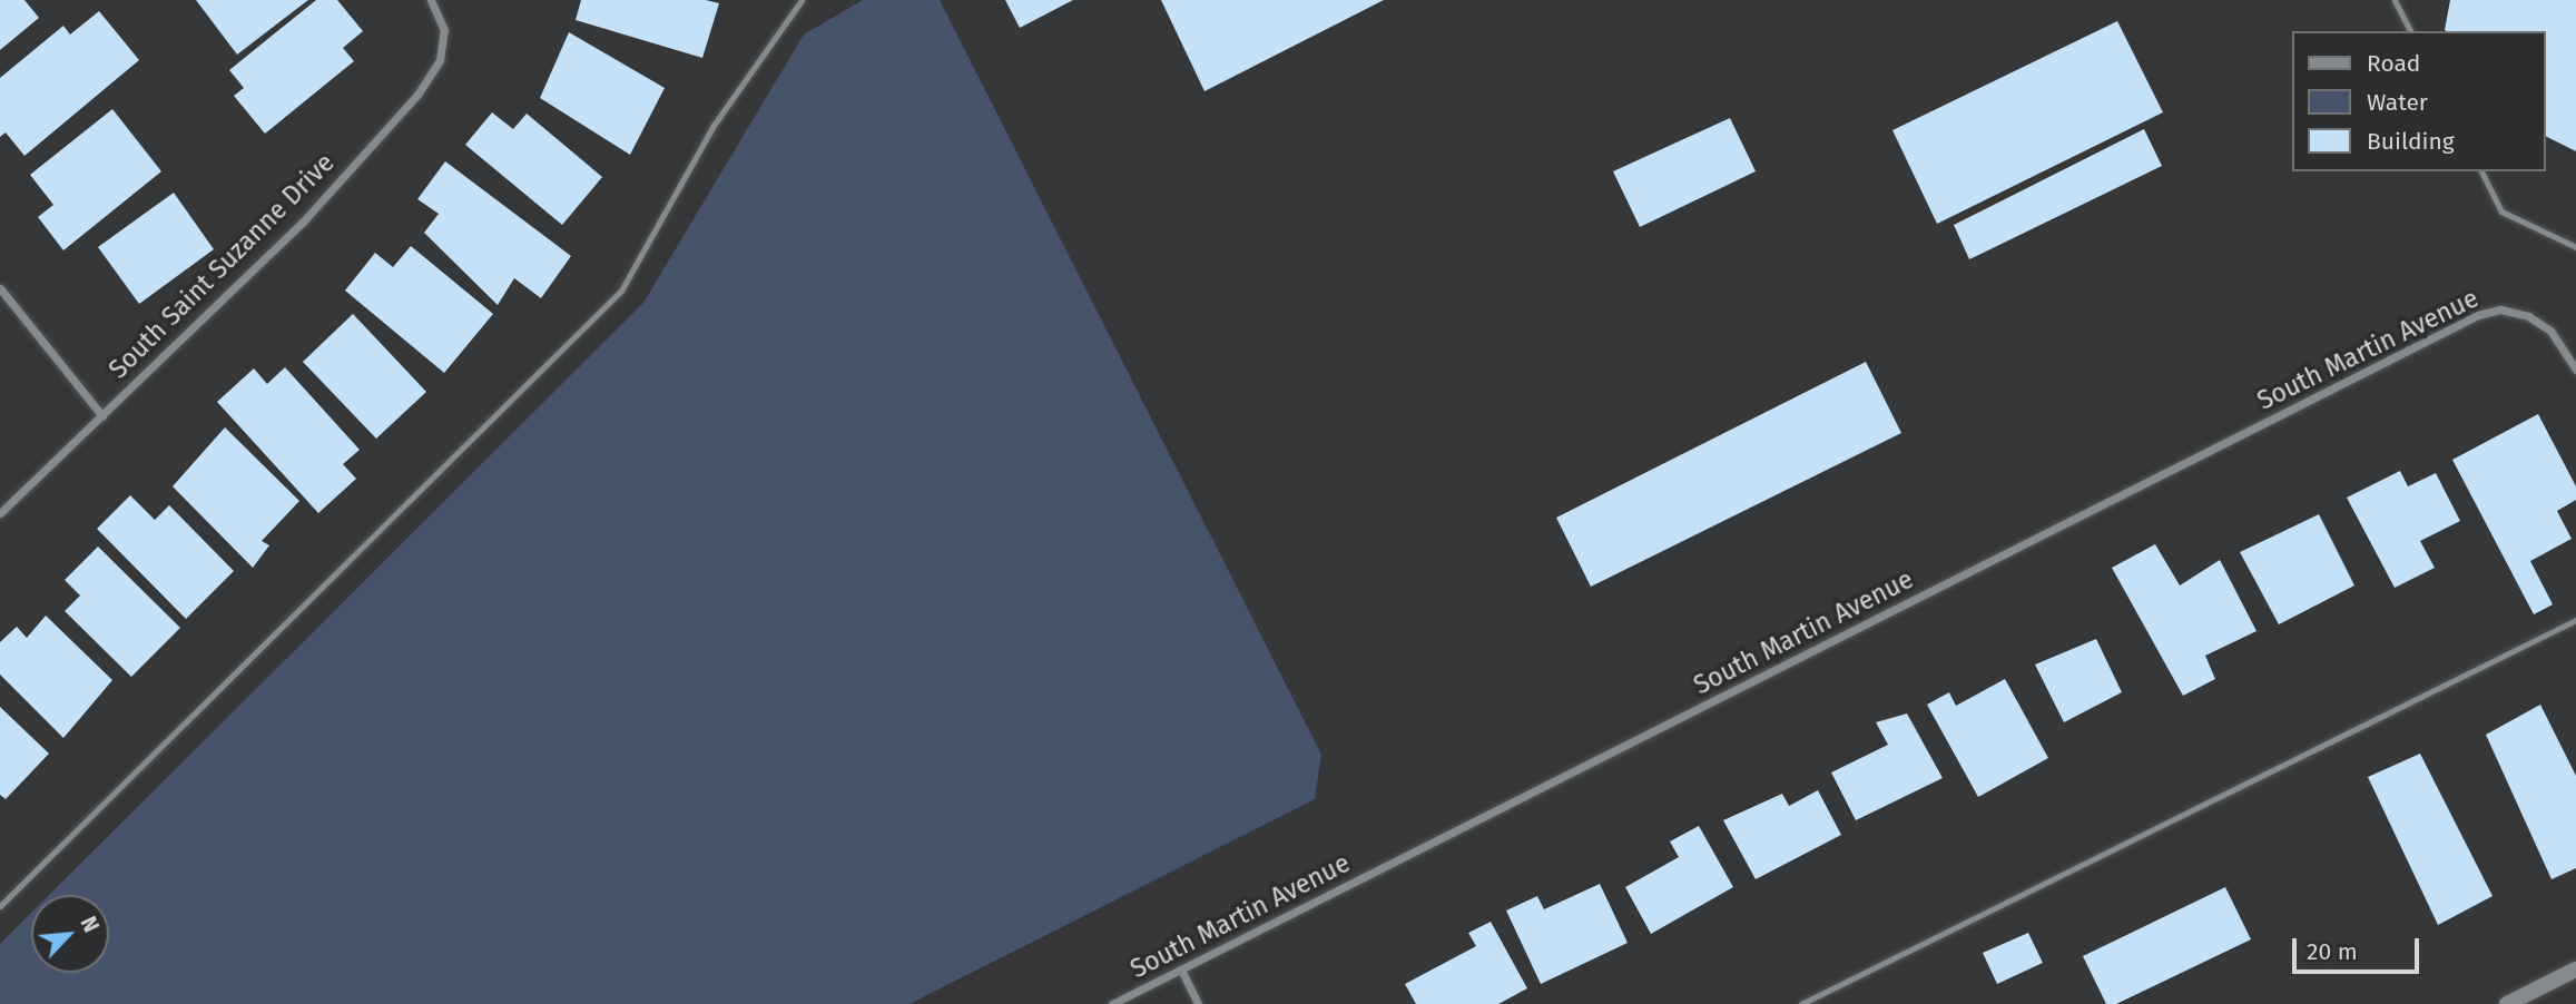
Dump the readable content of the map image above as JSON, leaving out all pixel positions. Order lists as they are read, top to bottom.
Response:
{
  "streets": {
    "street": ["South Saint Suzanne Drive", "South Martin Avenue"]
  },
  "legend": ["Road", "Water", "Building"],
  "scale_bar": "20 m",
  "north": "top right"
}
